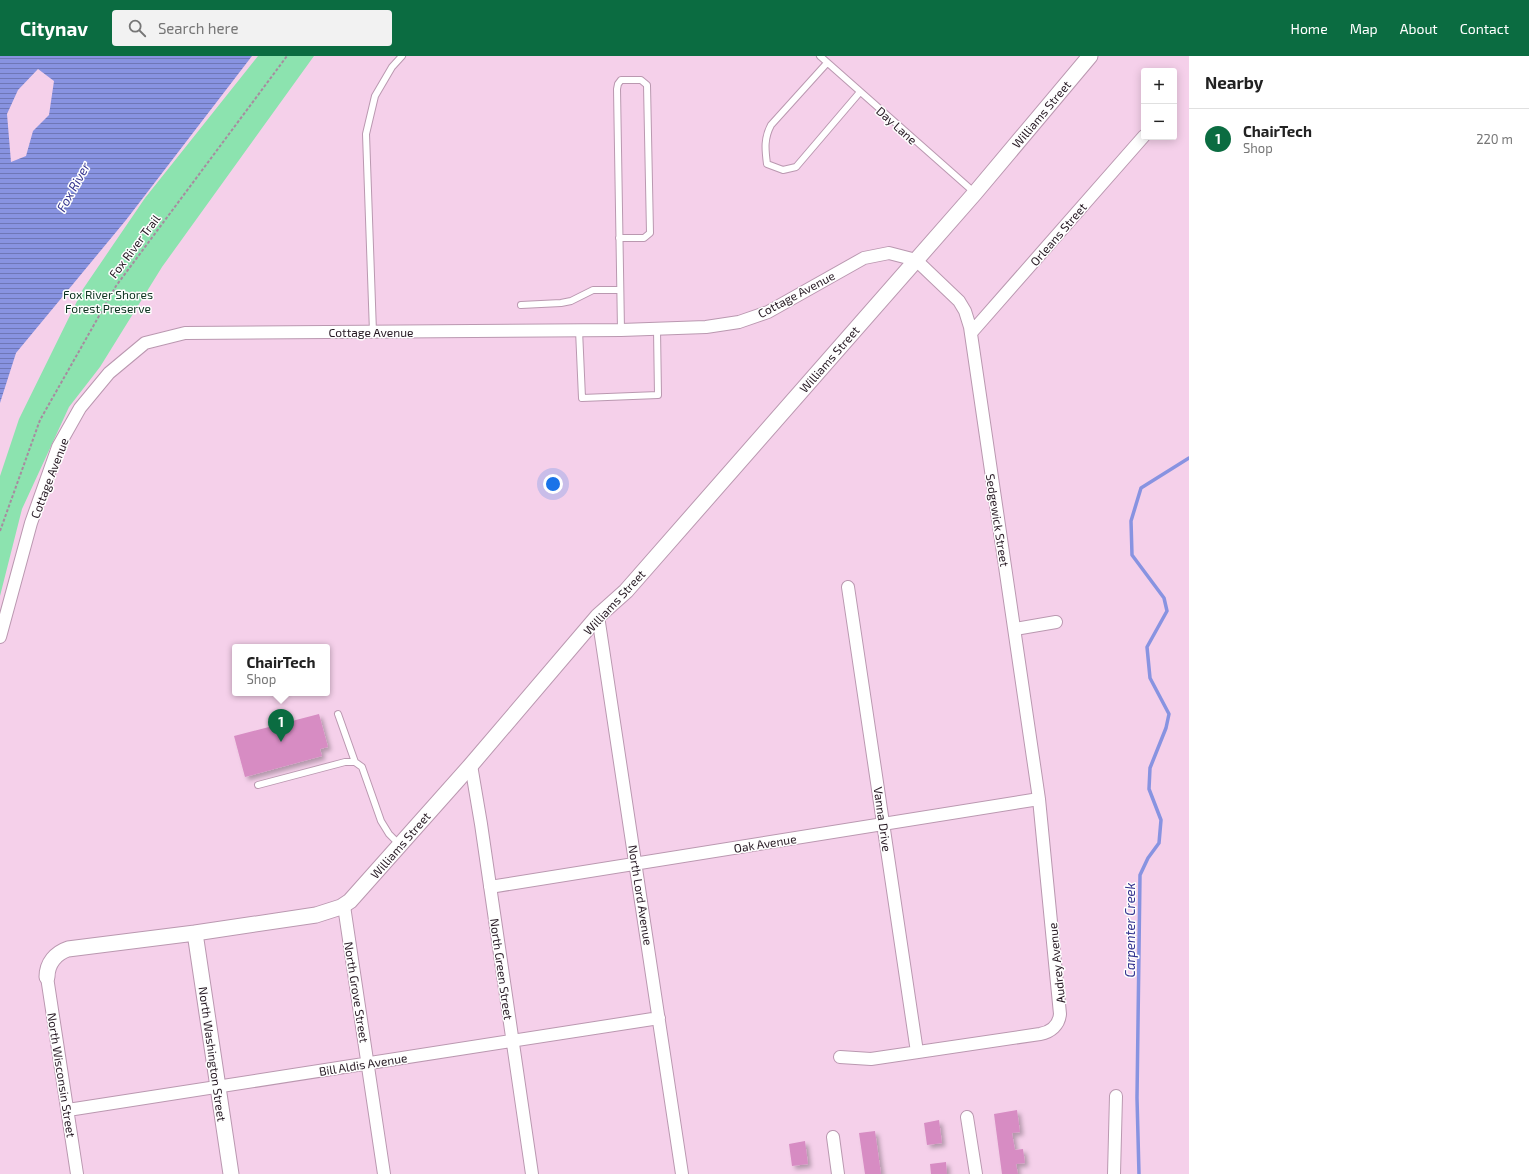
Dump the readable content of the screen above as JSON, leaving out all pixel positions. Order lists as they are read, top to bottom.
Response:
{
  "streets": {
    "street": [
      "Williams Street",
      "Orleans Street",
      "Cottage Avenue",
      "Sedgewick Street",
      "Vanna Drive",
      "Oak Avenue",
      "North Lord Avenue",
      "Audrey Avenue",
      "North Green Street",
      "North Grove Street",
      "North Washington Street",
      "Bill Aldis Avenue",
      "North Wisconsin Street"
    ],
    "lane": ["Day Lane"],
    "path": ["Fox River Trail"]
  },
  "crossings": [
    ["Williams Street", "Day Lane"],
    ["Williams Street", "Cottage Avenue"],
    ["Williams Street", "Sedgewick Street"],
    ["Williams Street", "North Lord Avenue"],
    ["Williams Street", "North Green Street"],
    ["Williams Street", "North Grove Street"],
    ["Williams Street", "North Washington Street"],
    ["Williams Street", "North Wisconsin Street"],
    ["Orleans Street", "Sedgewick Street"],
    ["Cottage Avenue", "Sedgewick Street"],
    ["Sedgewick Street", "Oak Avenue"],
    ["Sedgewick Street", "Audrey Avenue"],
    ["Vanna Drive", "Oak Avenue"],
    ["Vanna Drive", "Audrey Avenue"],
    ["Oak Avenue", "North Lord Avenue"],
    ["Oak Avenue", "Audrey Avenue"],
    ["Oak Avenue", "North Green Street"],
    ["North Lord Avenue", "Bill Aldis Avenue"],
    ["North Green Street", "Bill Aldis Avenue"],
    ["North Grove Street", "Bill Aldis Avenue"],
    ["North Washington Street", "Bill Aldis Avenue"],
    ["Bill Aldis Avenue", "North Wisconsin Street"]
  ],
  "water": ["Fox River", "Carpenter Creek"],
  "parks": ["Fox River Shores Forest Preserve"],
  "page": {
    "header": "Citynav",
    "search": "Search here",
    "nav": [
      "Home",
      "Map",
      "About",
      "Contact"
    ],
    "heading": "Nearby",
    "map_buttons": ["+", "−"],
    "list": [
      {
        "mark": "1",
        "name": "ChairTech",
        "note": "Shop",
        "value": "220 m"
      }
    ],
    "popup": ["ChairTech", "Shop"],
    "pins": "1"
  }
}
